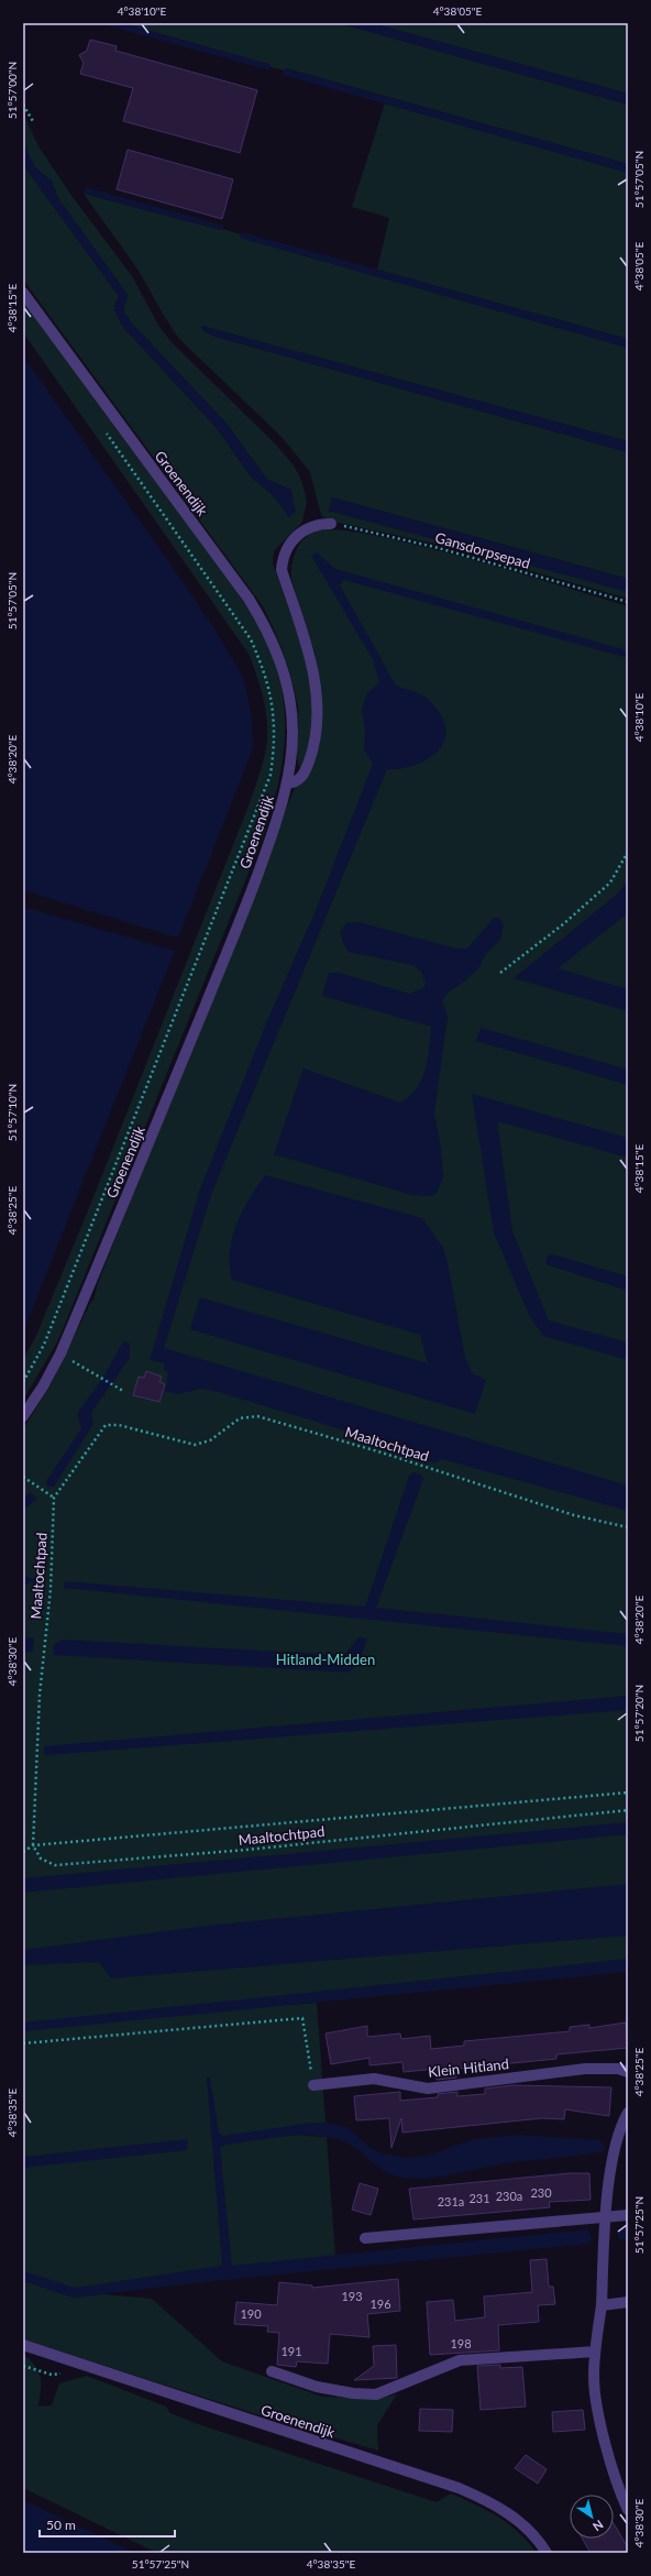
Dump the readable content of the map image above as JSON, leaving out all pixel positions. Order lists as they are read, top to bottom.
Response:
{
  "streets": {
    "street": ["Groenendijk", "Klein Hitland"],
    "path": ["Gansdorpsepad", "Maaltochtpad"]
  },
  "parks": ["Hitland-Midden"],
  "house_numbers": [
    "230",
    "230a",
    "231",
    "231a",
    "193",
    "196",
    "190",
    "198",
    "191"
  ],
  "scale_bar": "50 m",
  "north": "bottom right",
  "coordinates": [
    "4°38'10\"E",
    "4°38'05\"E",
    "51°57'00\"N",
    "51°57'05\"N",
    "4°38'15\"E",
    "4°38'20\"E",
    "51°57'10\"N",
    "4°38'25\"E",
    "4°38'30\"E",
    "51°57'20\"N",
    "4°38'35\"E",
    "51°57'25\"N"
  ]
}
